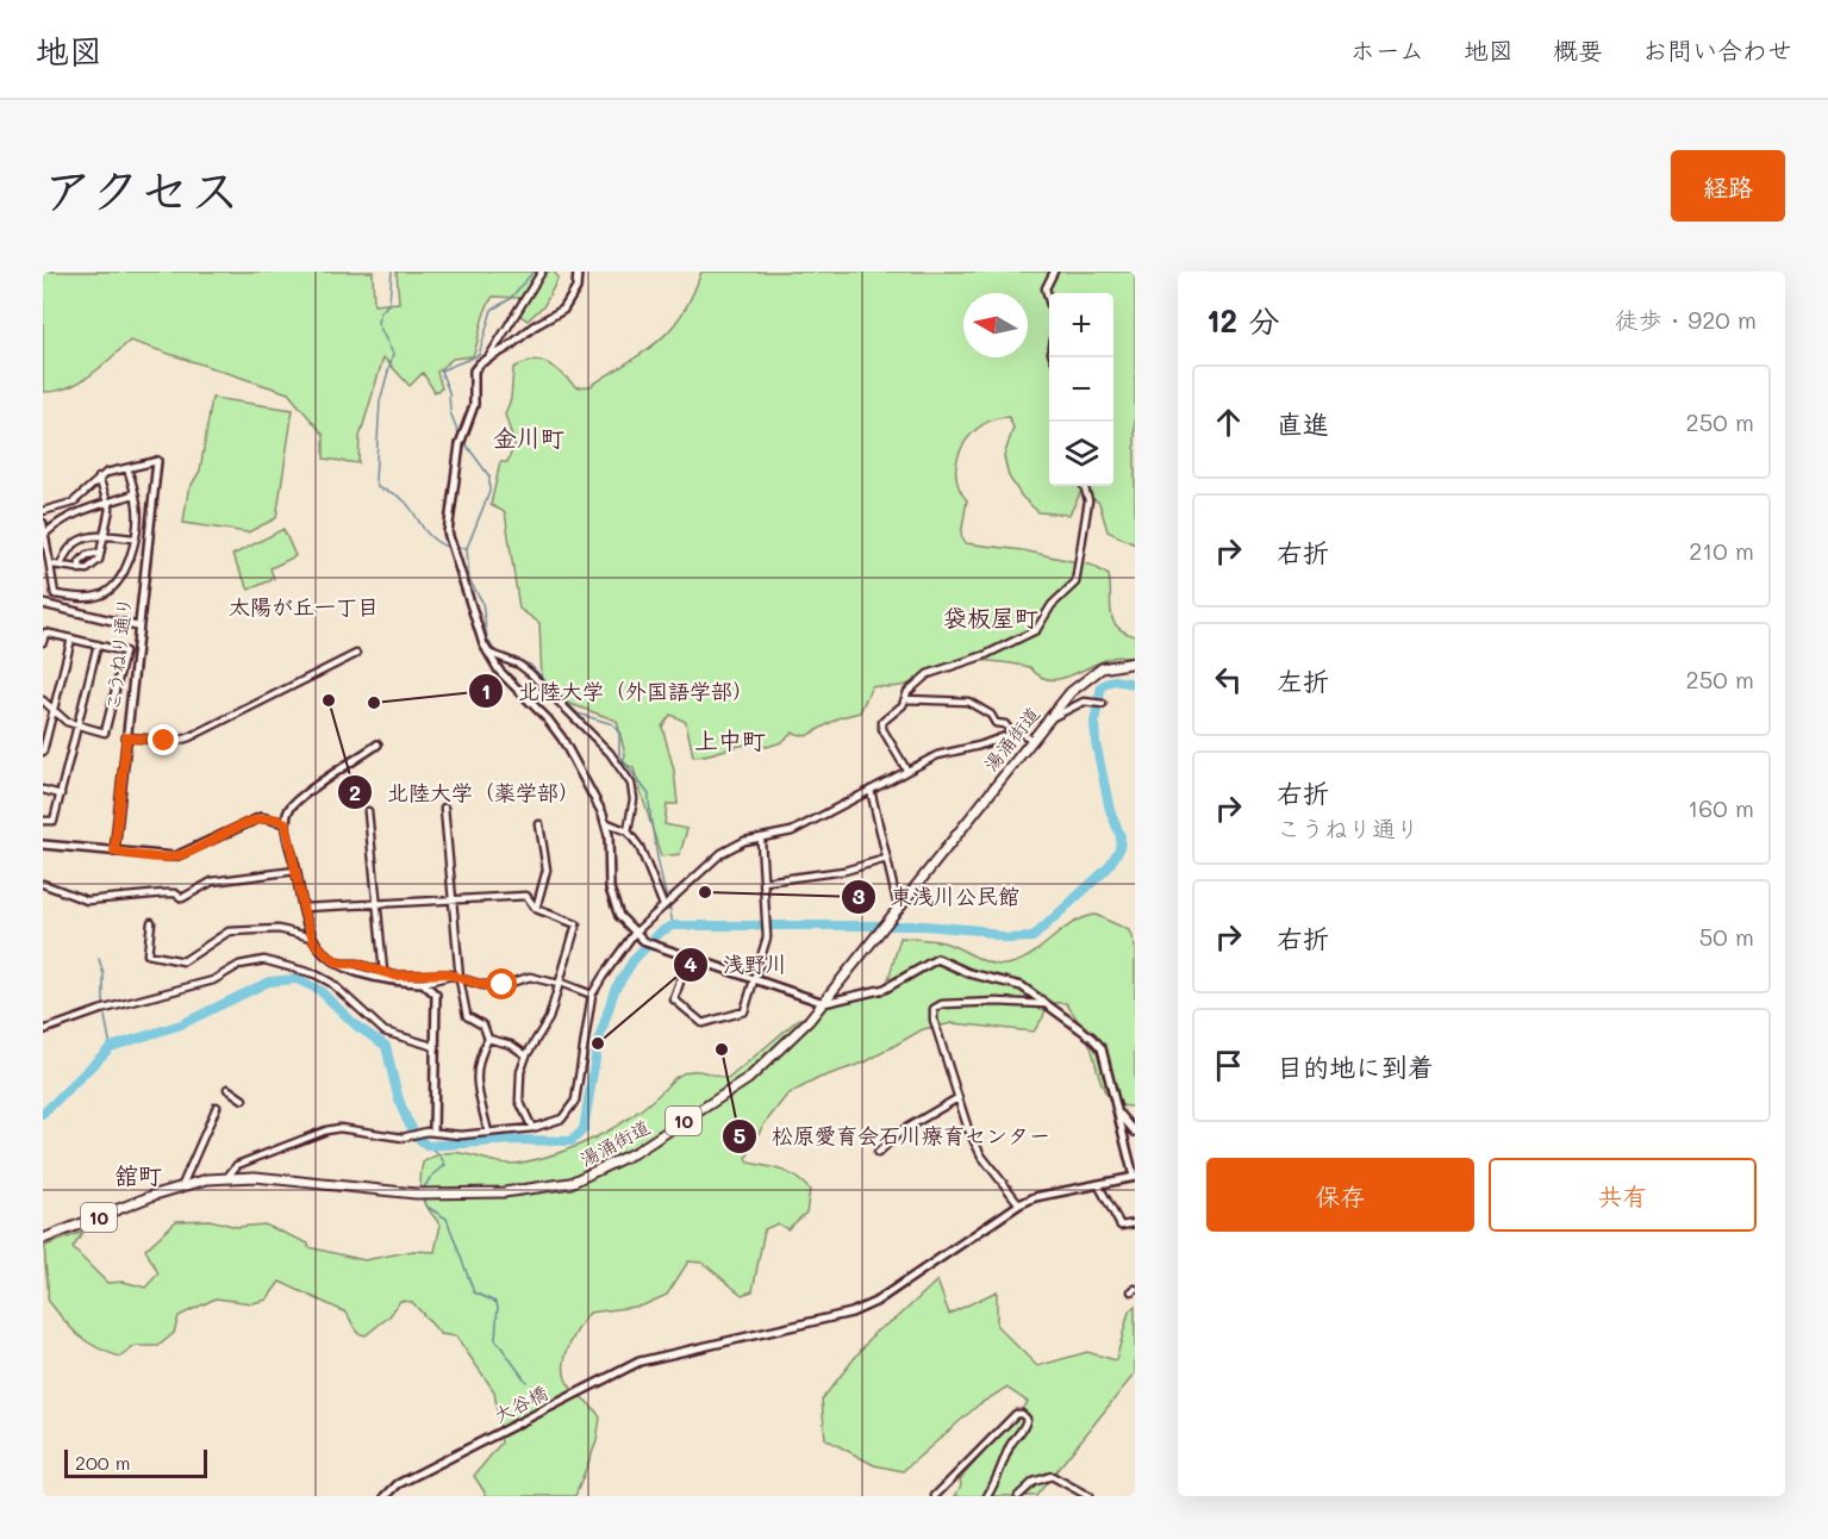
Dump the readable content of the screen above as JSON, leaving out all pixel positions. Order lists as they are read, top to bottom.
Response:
{
  "streets": {
    "main road": ["湯涌街道", "10"],
    "street": ["こうねり通り", "大谷橋"]
  },
  "districts": [
    "金川町",
    "太陽が丘一丁目",
    "袋板屋町",
    "上中町",
    "舘町"
  ],
  "places": [
    "北陸大学（薬学部）",
    "北陸大学（外国語学部）",
    "東浅川公民館",
    "浅野川",
    "松原愛育会石川療育センター"
  ],
  "scale_bar": "200 m",
  "north": "left",
  "page": {
    "header": "地図",
    "nav": [
      "ホーム",
      "地図",
      "概要",
      "お問い合わせ"
    ],
    "title": "アクセス",
    "buttons": [
      "経路",
      ["保存", "共有"]
    ],
    "heading": ["12 分", "徒歩 · 920 m"],
    "map_buttons": ["+", "−"],
    "list": [
      ["直進", "250 m"],
      ["右折", "210 m"],
      ["左折", "250 m"],
      ["右折", "こうねり通り", "160 m"],
      ["右折", "50 m"],
      "目的地に到着"
    ],
    "scale": "200 m"
  }
}
